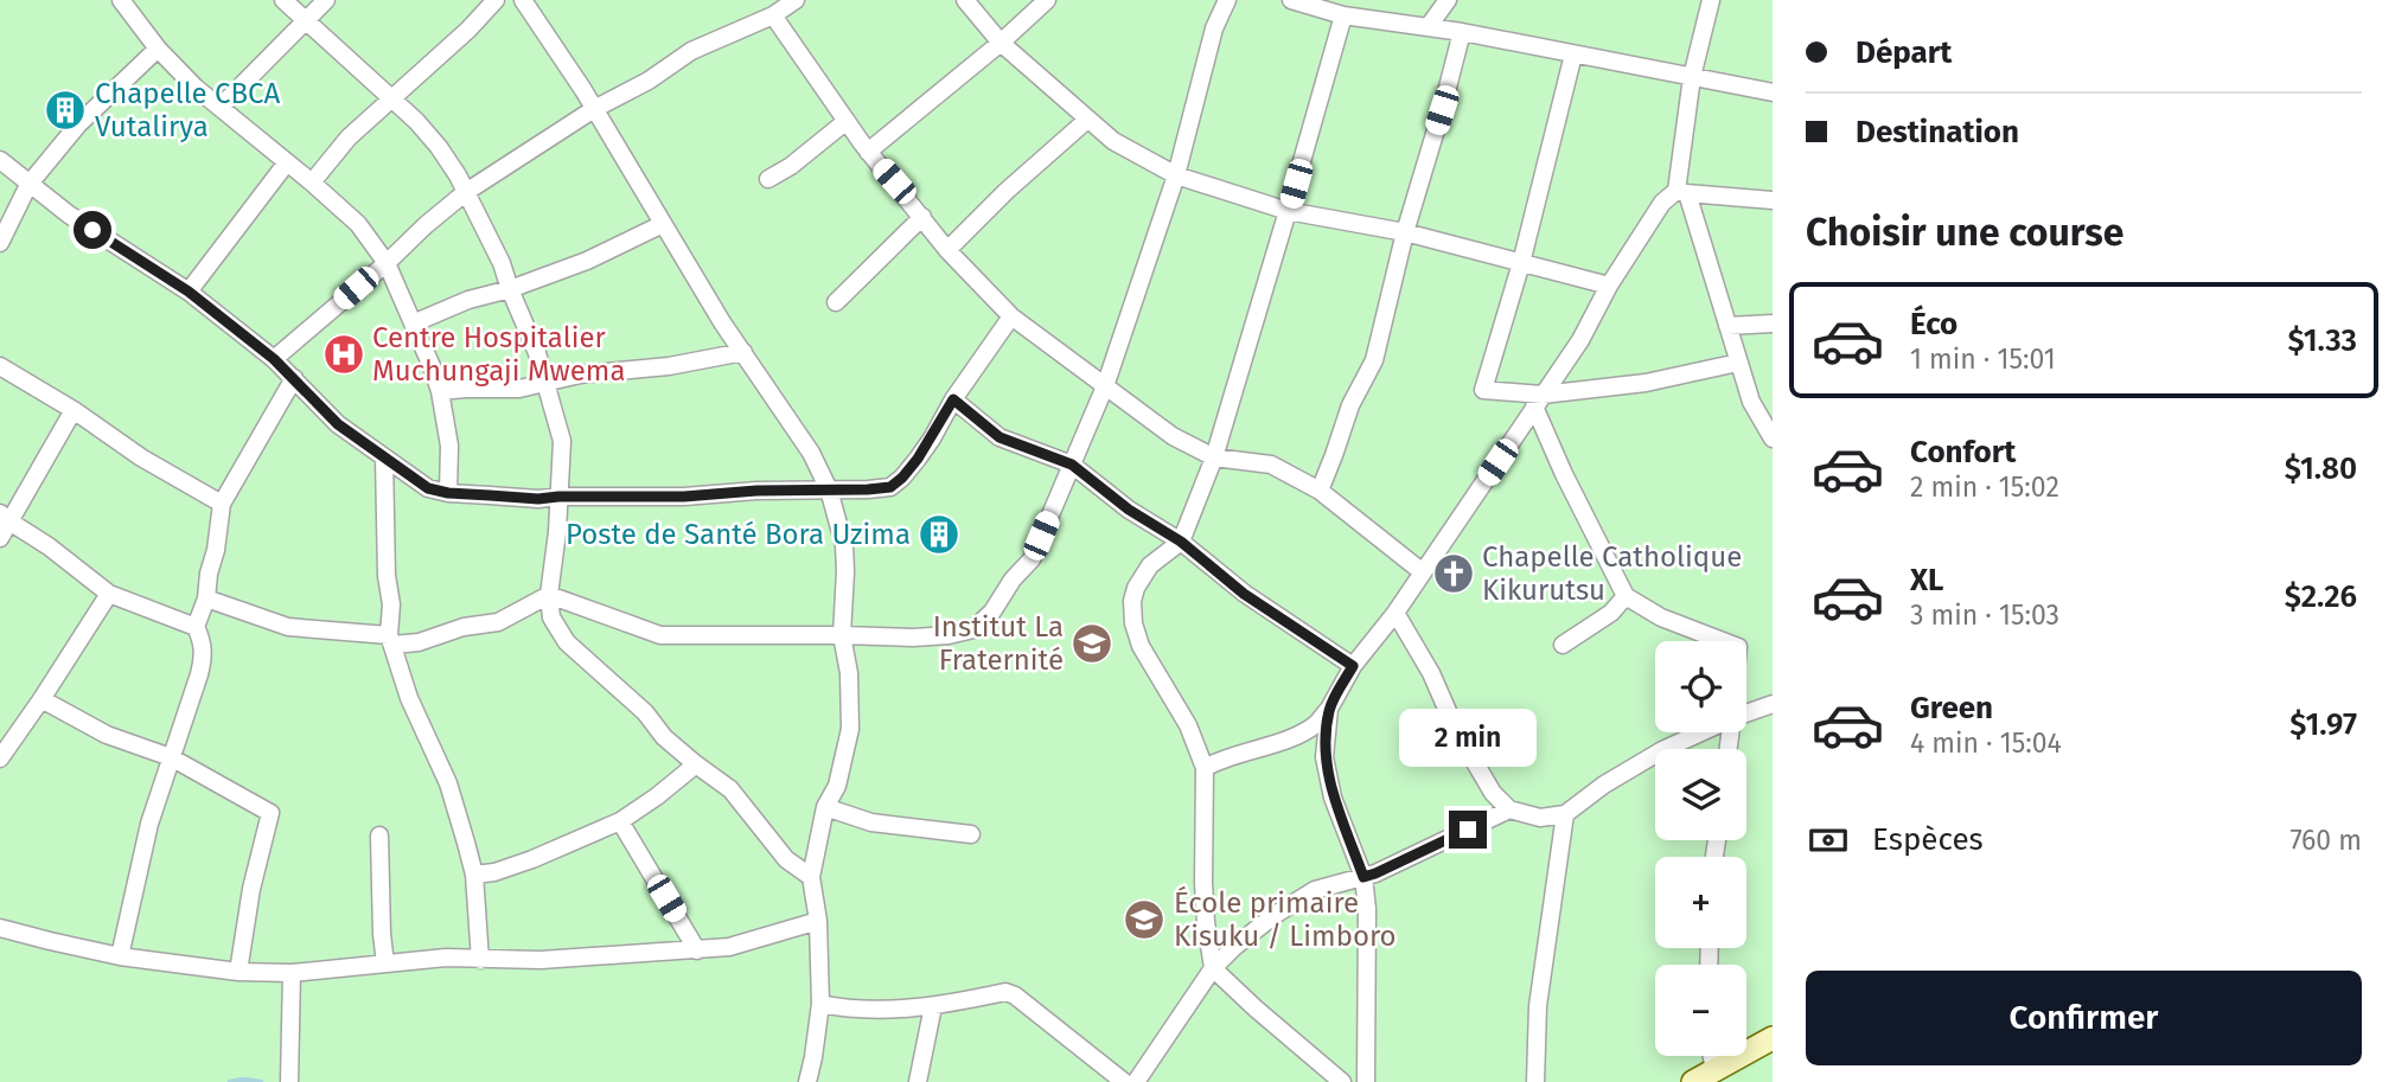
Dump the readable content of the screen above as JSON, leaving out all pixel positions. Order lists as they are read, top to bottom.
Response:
{
  "places": {
    "building": ["Chapelle CBCA Vutalirya", "Poste de Santé Bora Uzima"],
    "hospital": ["Centre Hospitalier Muchungaji Mwema"],
    "church": ["Chapelle Catholique Kikurutsu"],
    "school or university": ["Institut La Fraternité", "École primaire Kisuku / Limboro"]
  },
  "page": {
    "banner": ["Départ", "Destination"],
    "heading": "Choisir une course",
    "list": [
      {
        "name": "Éco",
        "note": "1 min · 15:01",
        "value": "$1.33"
      },
      {
        "name": "Confort",
        "note": "2 min · 15:02",
        "value": "$1.80"
      },
      {
        "name": "XL",
        "note": "3 min · 15:03",
        "value": "$2.26"
      },
      {
        "name": "Green",
        "note": "4 min · 15:04",
        "value": "$1.97"
      }
    ],
    "map_buttons": ["+", "−"],
    "bubble": "2 min",
    "pay": ["Espèces", "760 m"],
    "buttons": "Confirmer"
  }
}
